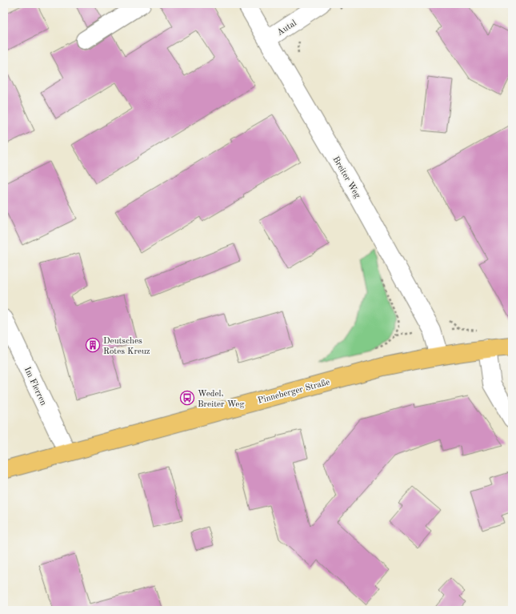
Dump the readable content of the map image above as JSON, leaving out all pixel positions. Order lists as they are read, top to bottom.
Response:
{
  "streets": {
    "main road": ["Pinneberger Straße"],
    "street": ["Autal", "Breiter Weg", "Im Flerren"]
  },
  "crossings": [
    ["Autal", "Breiter Weg"],
    ["Breiter Weg", "Pinneberger Straße"],
    ["Im Flerren", "Pinneberger Straße"]
  ],
  "places": {
    "building": ["Deutsches Rotes Kreuz"],
    "bus stop": ["Wedel, Breiter Weg"]
  }
}
